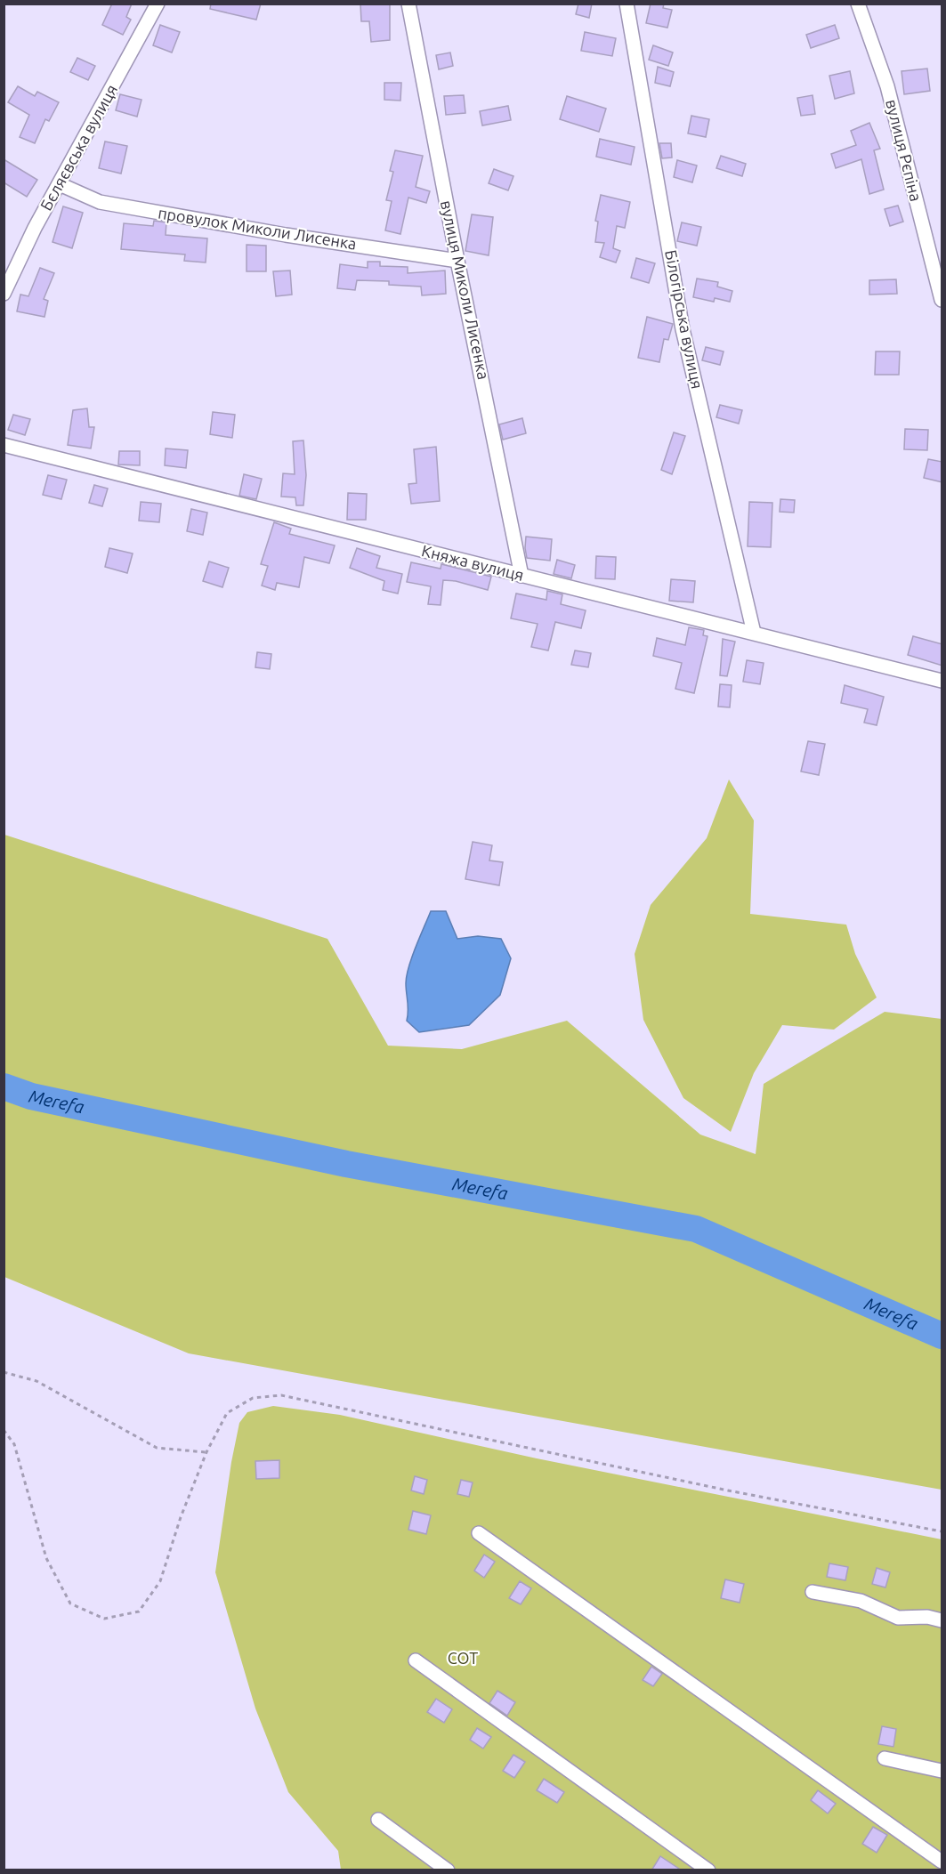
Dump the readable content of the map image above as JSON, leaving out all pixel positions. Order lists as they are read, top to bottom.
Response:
{
  "streets": {
    "street": [
      "Бєляєвська вулиця",
      "вулиця Рєпіна",
      "провулок Миколи Лисенка",
      "вулиця Миколи Лисенка",
      "Білогірська вулиця",
      "Княжа вулиця"
    ]
  },
  "crossings": [
    ["Бєляєвська вулиця", "провулок Миколи Лисенка"],
    ["провулок Миколи Лисенка", "вулиця Миколи Лисенка"],
    ["вулиця Миколи Лисенка", "Княжа вулиця"],
    ["Білогірська вулиця", "Княжа вулиця"]
  ],
  "water": ["Merefa"],
  "parks": ["СОТ"]
}
